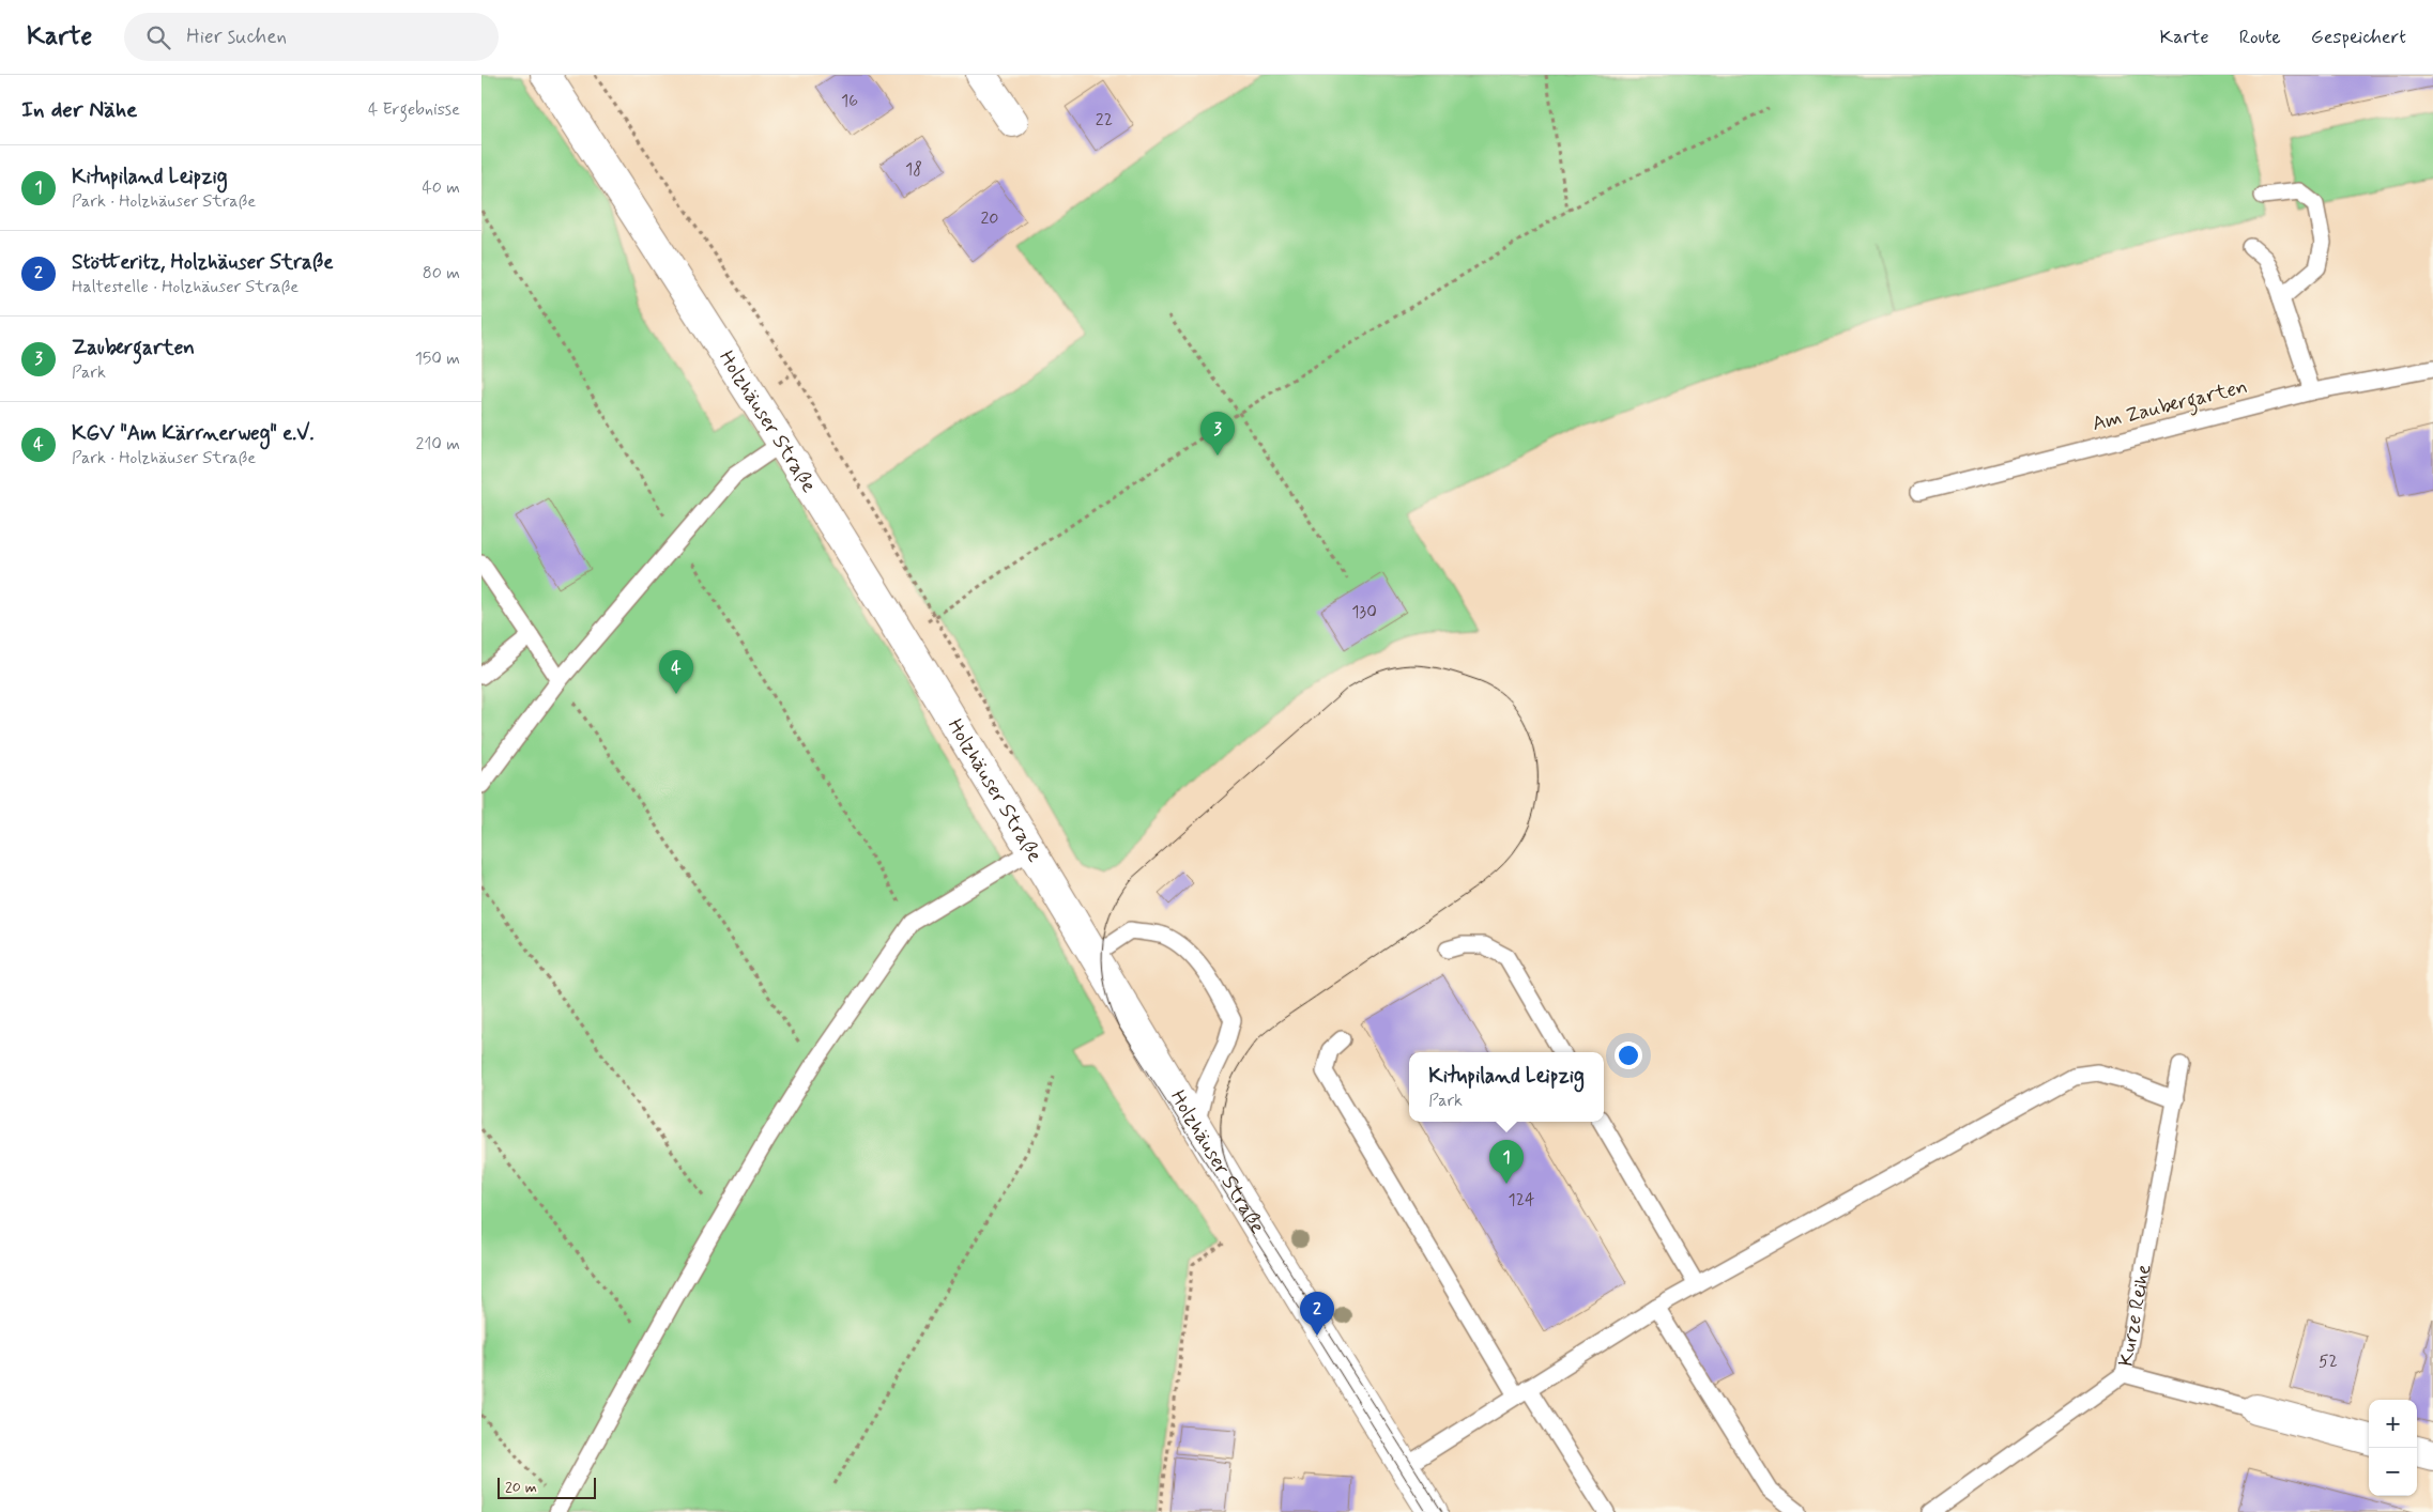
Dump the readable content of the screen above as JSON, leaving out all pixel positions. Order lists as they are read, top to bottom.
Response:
{
  "streets": {
    "main road": ["Holzhäuser Straße", "Kurze Reihe"],
    "lane": ["Am Zaubergarten"]
  },
  "house_numbers": [
    "16",
    "22",
    "18",
    "20",
    "130",
    "124",
    "52"
  ],
  "scale_bar": "20 m",
  "page": {
    "header": "Karte",
    "search": "Hier suchen",
    "nav": ["Karte", "Route", "Gespeichert"],
    "heading": ["In der Nähe", "4 Ergebnisse"],
    "list": [
      {
        "mark": "1",
        "name": "Kitupiland Leipzig",
        "note": "Park · Holzhäuser Straße",
        "value": "40 m"
      },
      {
        "mark": "2",
        "name": "Stötteritz, Holzhäuser Straße",
        "note": "Haltestelle · Holzhäuser Straße",
        "value": "80 m"
      },
      {
        "mark": "3",
        "name": "Zaubergarten",
        "note": "Park",
        "value": "150 m"
      },
      {
        "mark": "4",
        "name": "KGV \"Am Kärrnerweg\" e.V.",
        "note": "Park · Holzhäuser Straße",
        "value": "210 m"
      }
    ],
    "pins": [
      "3",
      "4",
      "1",
      "2"
    ],
    "popup": ["Kitupiland Leipzig", "Park"],
    "map_buttons": ["+", "−"],
    "scale": "20 m"
  }
}
